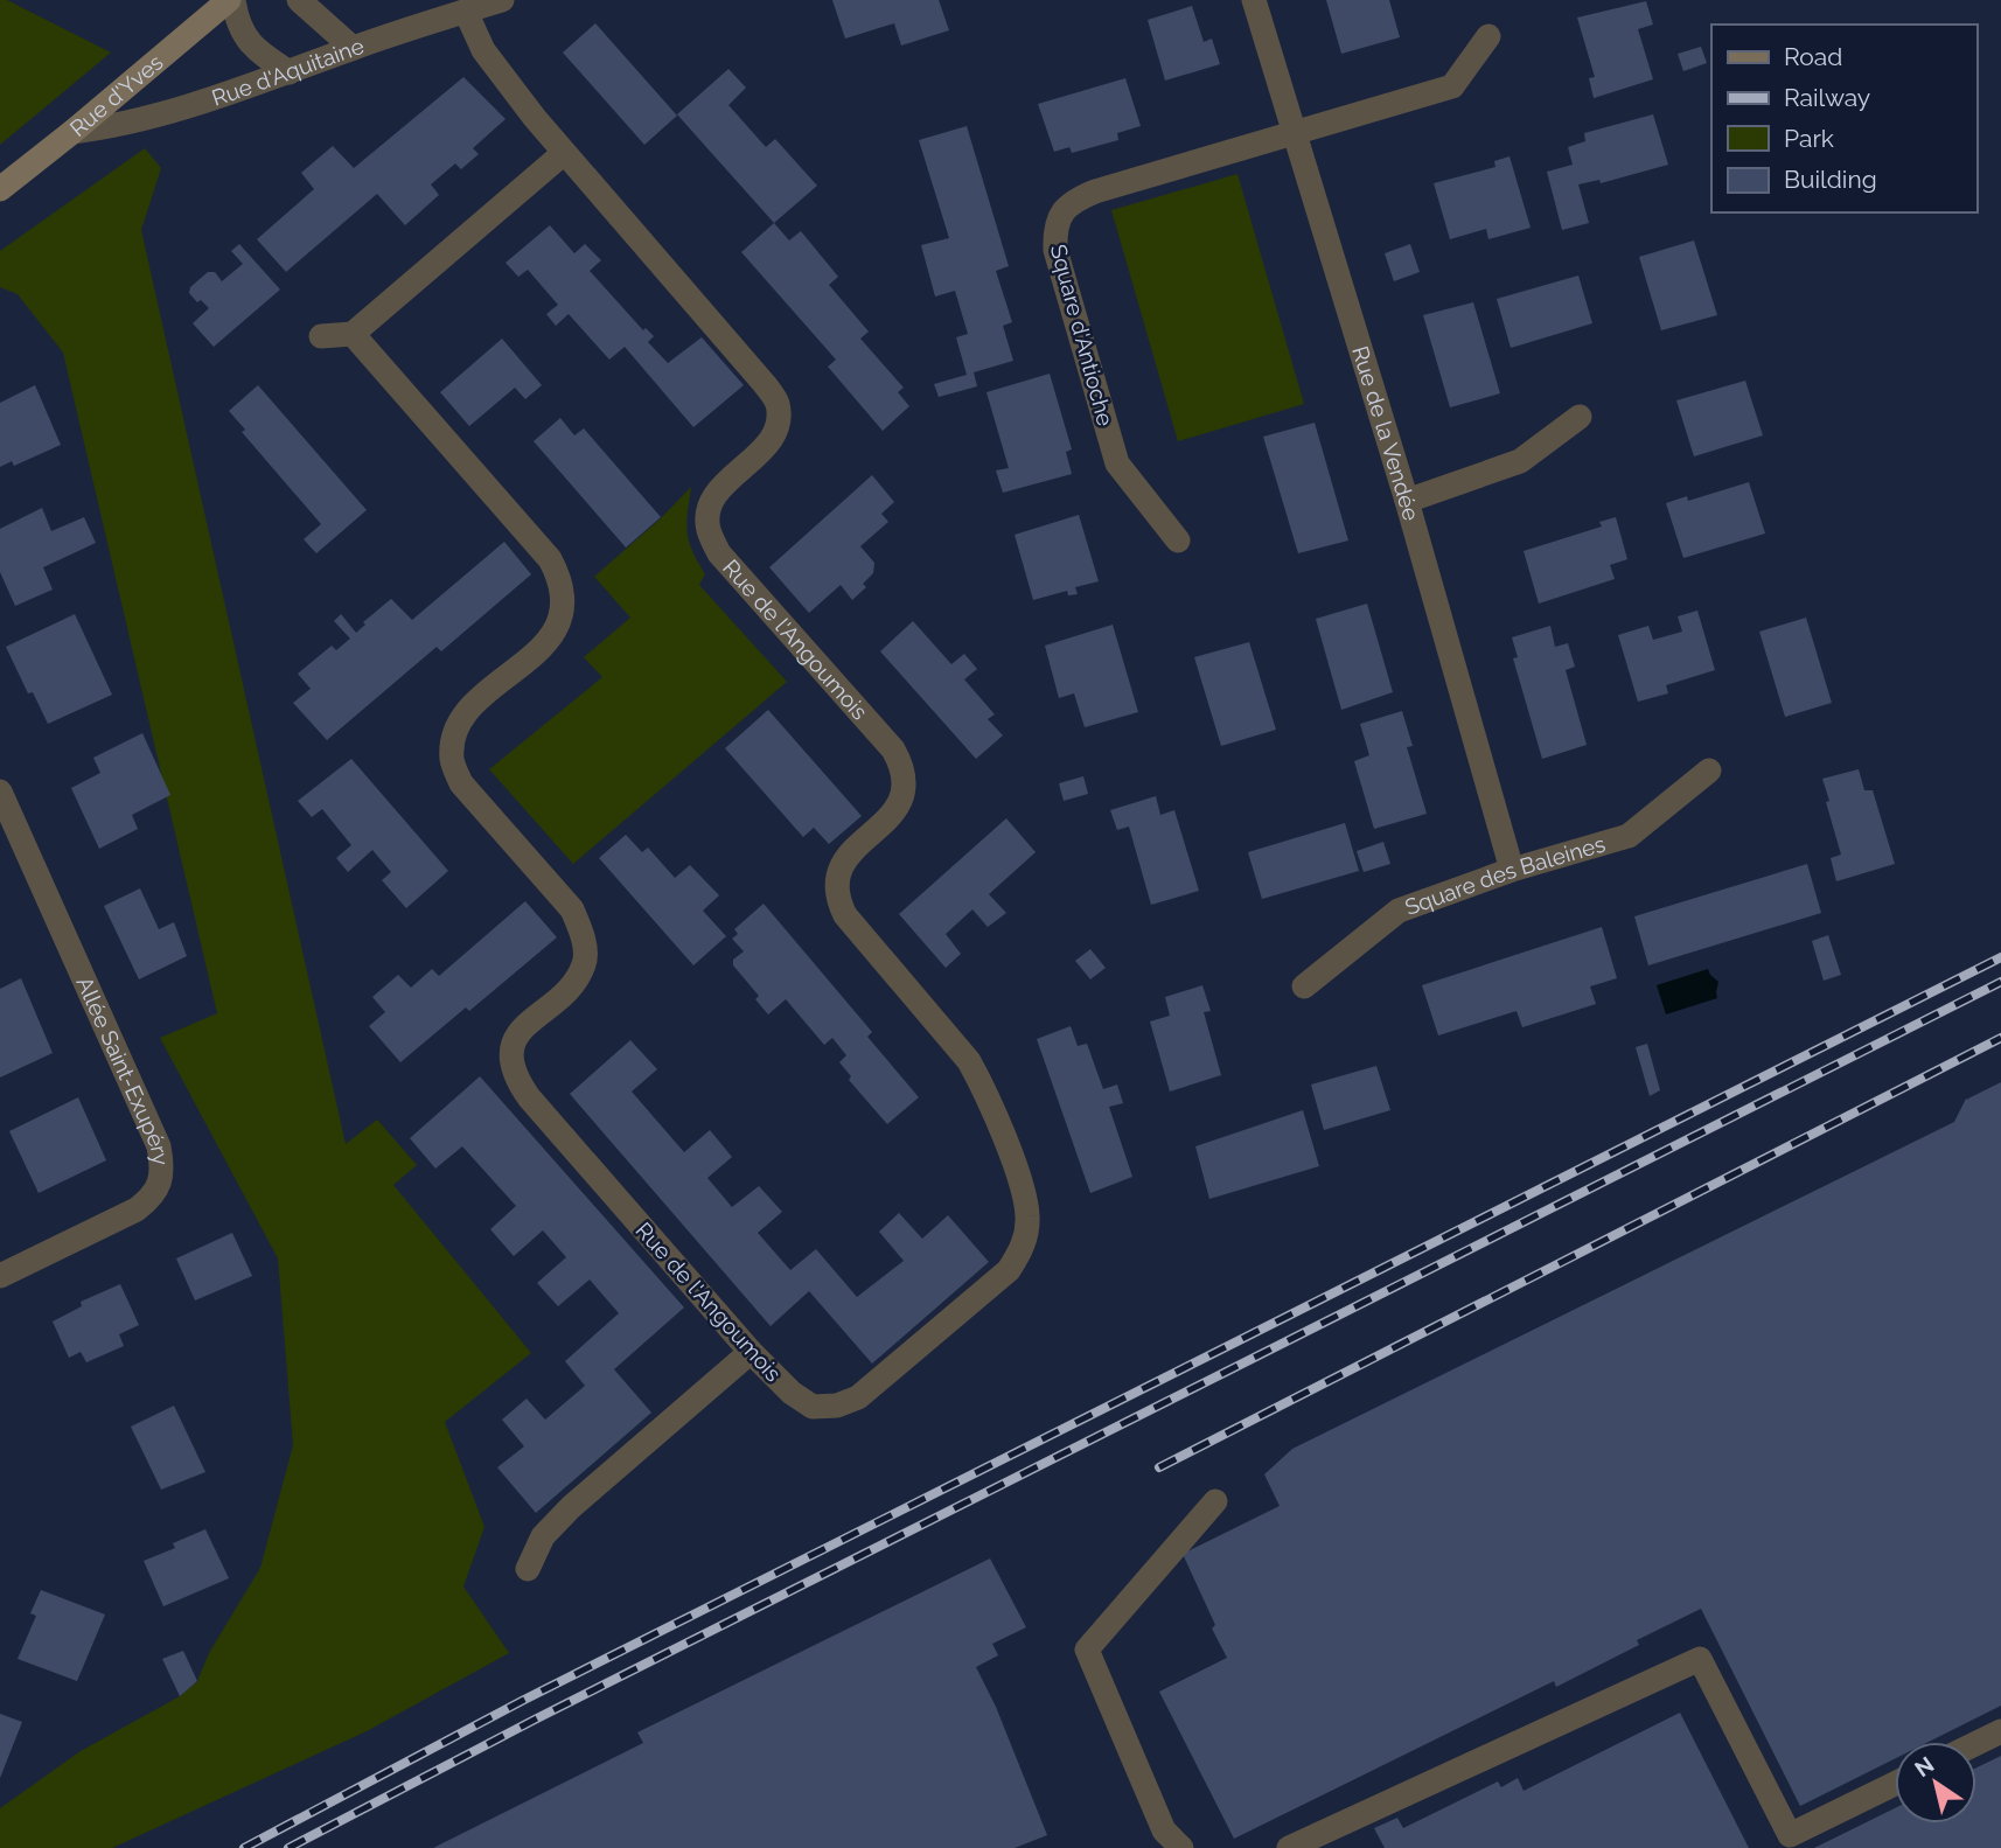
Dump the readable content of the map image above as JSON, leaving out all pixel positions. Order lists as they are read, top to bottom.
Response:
{
  "streets": {
    "street": [
      "Rue d'Aquitaine",
      "Rue d'Yves",
      "Square d'Antioche",
      "Rue de la Vendée",
      "Rue de l'Angoumois",
      "Square des Baleines",
      "Allée Saint-Exupéry"
    ]
  },
  "crossings": [
    ["Rue d'Aquitaine", "Rue d'Yves"],
    ["Rue d'Aquitaine", "Rue de l'Angoumois"],
    ["Square d'Antioche", "Rue de la Vendée"],
    ["Rue de la Vendée", "Square des Baleines"]
  ],
  "legend": [
    "Road",
    "Railway",
    "Park",
    "Building"
  ],
  "north": "top left"
}
